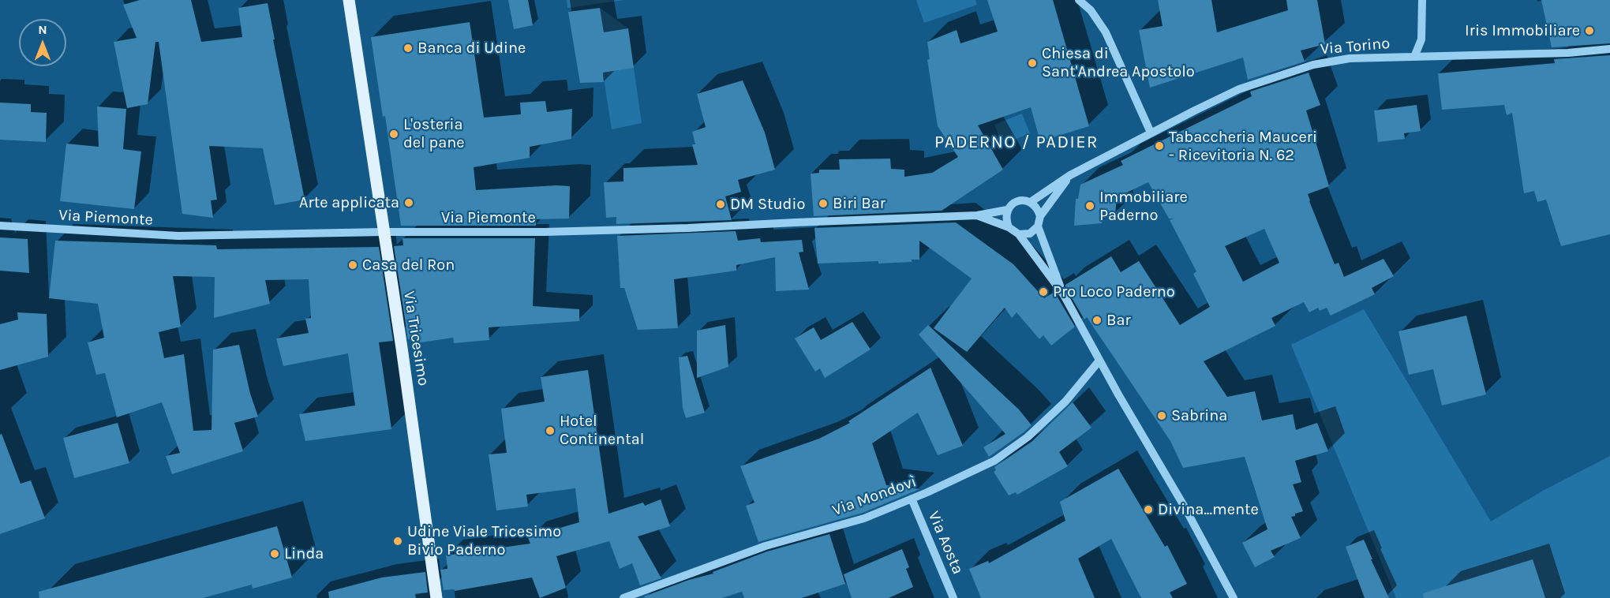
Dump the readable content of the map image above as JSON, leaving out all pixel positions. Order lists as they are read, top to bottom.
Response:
{
  "streets": {
    "main road": ["Via Tricesimo"],
    "street": [
      "Via Torino",
      "Via Piemonte",
      "Via Mondovì",
      "Via Aosta"
    ]
  },
  "crossings": [
    ["Via Piemonte", "Via Tricesimo"],
    ["Via Mondovì", "Via Aosta"]
  ],
  "districts": ["PADERNO / PADIER"],
  "places": [
    "Iris Immobiliare",
    "Banca di Udine",
    "Chiesa di Sant'Andrea Apostolo",
    "L'osteria del pane",
    "Tabaccheria Mauceri - Ricevitoria N. 62",
    "Arte applicata",
    "Biri Bar",
    "DM Studio",
    "Immobiliare Paderno",
    "Casa del Ron",
    "Pro Loco Paderno",
    "Bar",
    "Sabrina",
    "Hotel Continental",
    "Divina...mente",
    "Udine Viale Tricesimo Bivio Paderno",
    "Linda"
  ],
  "north": "top"
}
